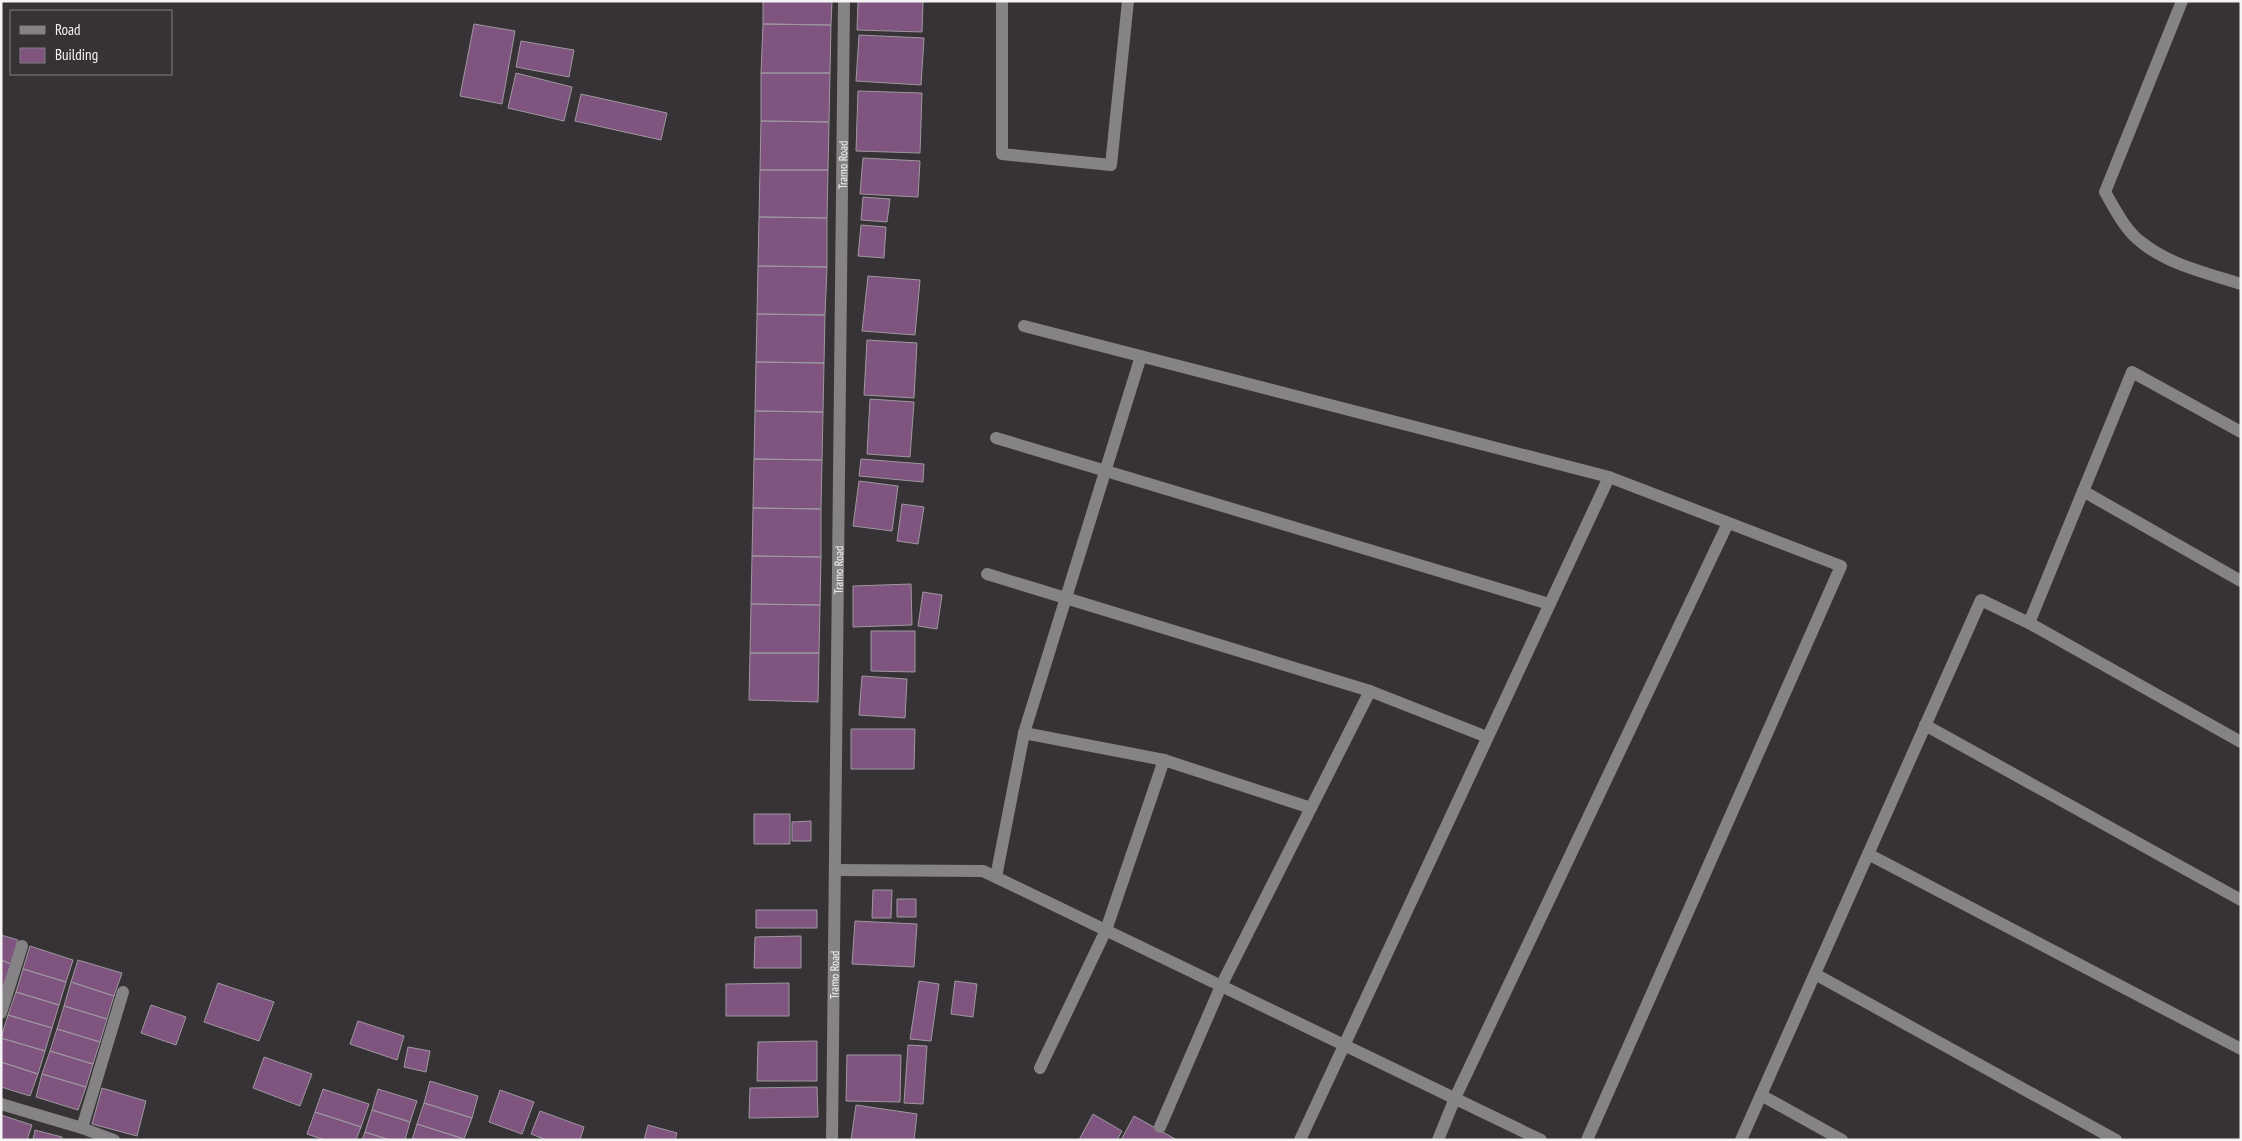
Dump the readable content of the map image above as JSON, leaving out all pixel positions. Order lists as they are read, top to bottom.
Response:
{
  "streets": {
    "street": ["Tramo Road"]
  },
  "legend": ["Road", "Building"]
}
